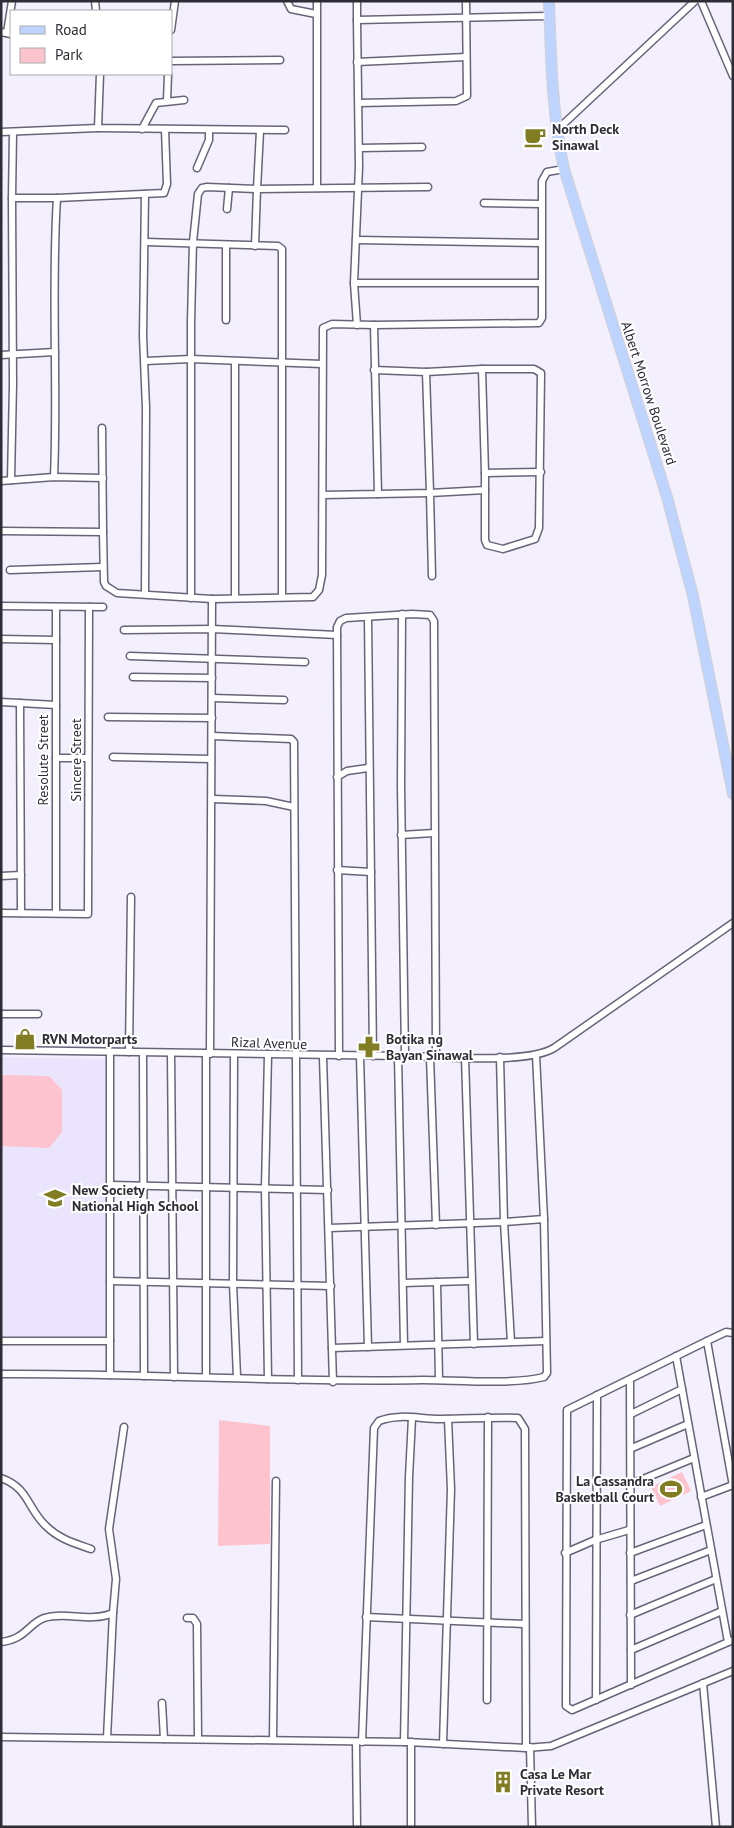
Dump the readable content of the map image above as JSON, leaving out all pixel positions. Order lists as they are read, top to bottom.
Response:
{
  "streets": {
    "main road": ["Albert Morrow Boulevard"],
    "street": ["Resolute Street", "Sincere Street", "Rizal Avenue"]
  },
  "crossings": [
    ["Resolute Street", "Sincere Street"]
  ],
  "places": {
    "cafe": ["North Deck Sinawal"],
    "shop": ["RVN Motorparts"],
    "pharmacy": ["Botika ng Bayan Sinawal"],
    "school or university": ["New Society National High School"],
    "sports": ["La Cassandra Basketball Court"],
    "building": ["Casa Le Mar Private Resort"]
  },
  "legend": ["Road", "Park"]
}
